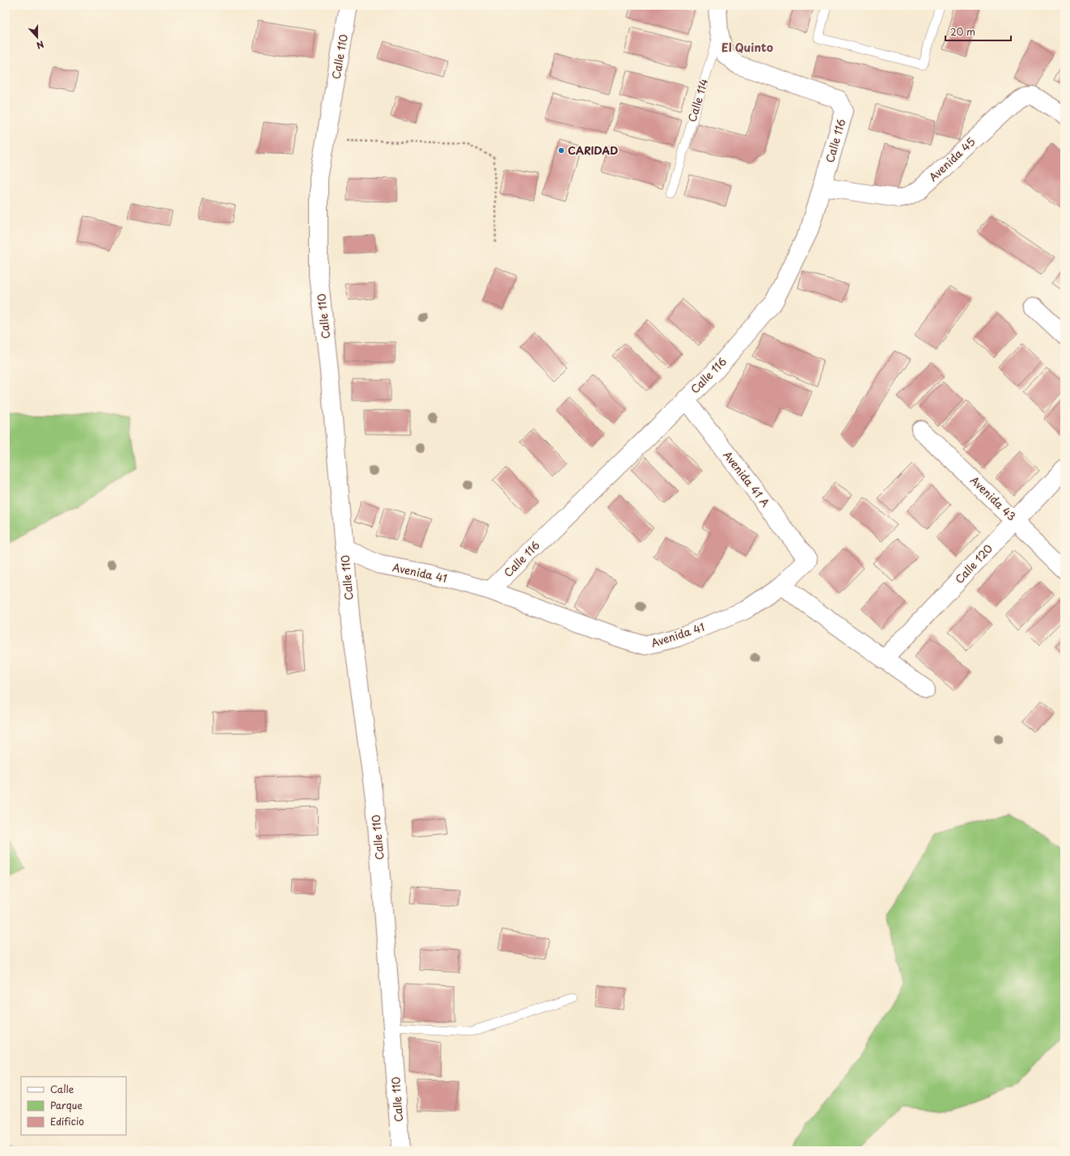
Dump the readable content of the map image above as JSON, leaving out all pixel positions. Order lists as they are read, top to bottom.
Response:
{
  "streets": {
    "street": [
      "Calle 110",
      "Calle 114",
      "Calle 116",
      "Avenida 45",
      "Avenida 41 A",
      "Avenida 43",
      "Calle 120",
      "Avenida 41"
    ]
  },
  "crossings": [
    ["Calle 110", "Avenida 41"],
    ["Calle 114", "Calle 116"],
    ["Calle 116", "Avenida 45"],
    ["Calle 116", "Avenida 41 A"],
    ["Calle 116", "Avenida 41"],
    ["Avenida 41 A", "Avenida 41"],
    ["Avenida 43", "Calle 120"]
  ],
  "districts": ["El Quinto"],
  "places": ["CARIDAD"],
  "legend": ["Calle", "Parque", "Edificio"],
  "scale_bar": "20 m",
  "north": "bottom"
}
